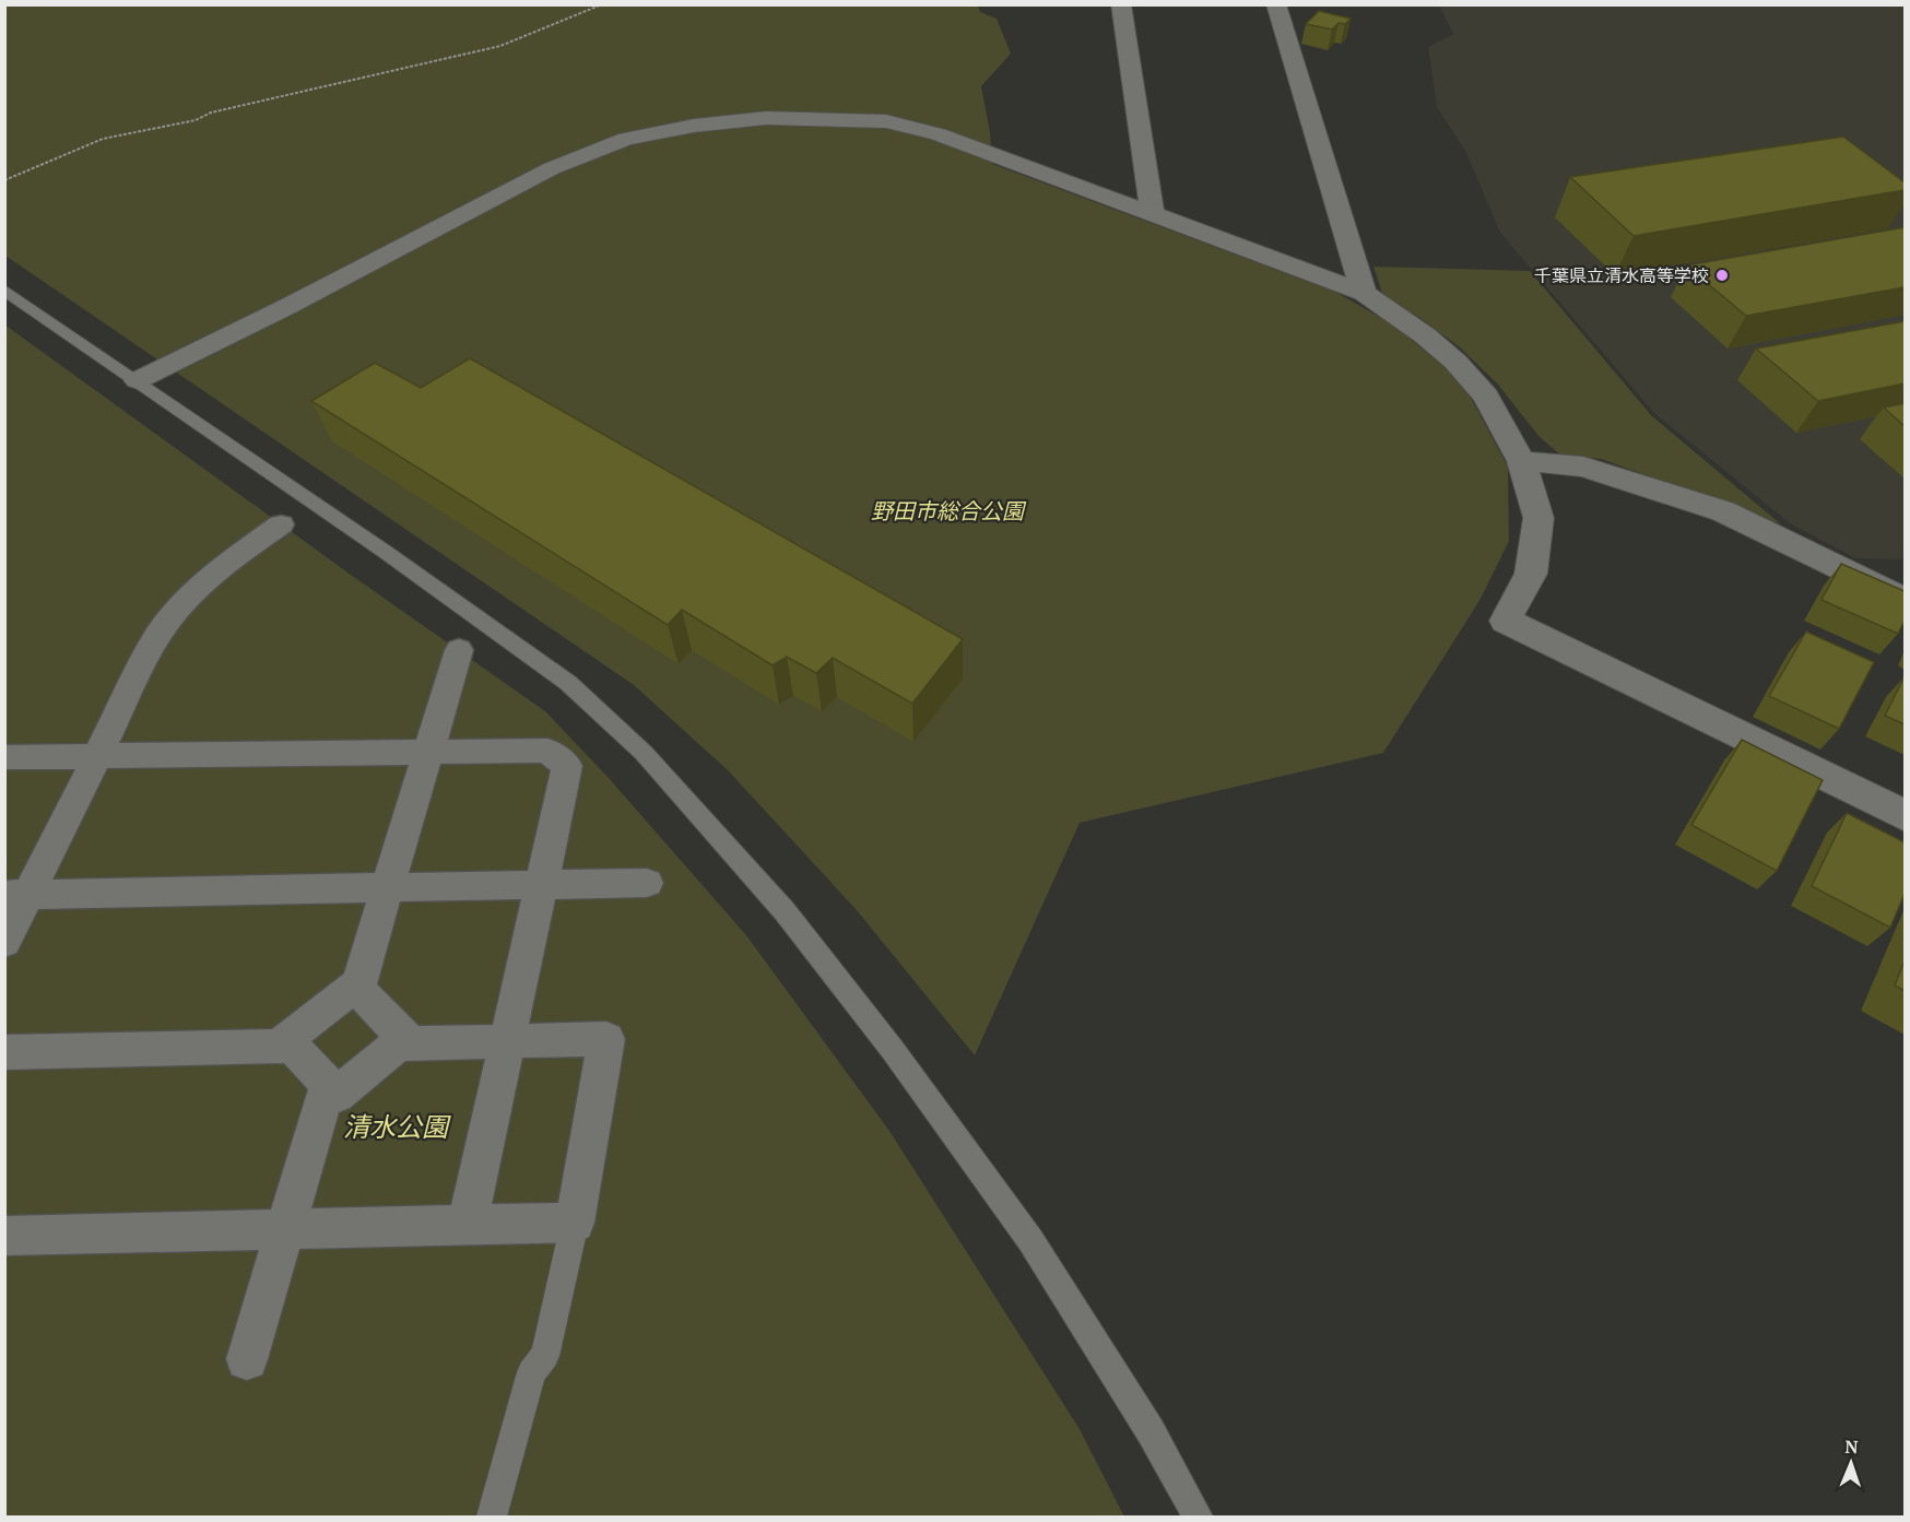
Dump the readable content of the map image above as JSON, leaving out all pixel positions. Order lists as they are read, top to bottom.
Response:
{
  "parks": ["野田市総合公園", "清水公園"],
  "places": ["千葉県立清水高等学校"],
  "north": "top"
}
